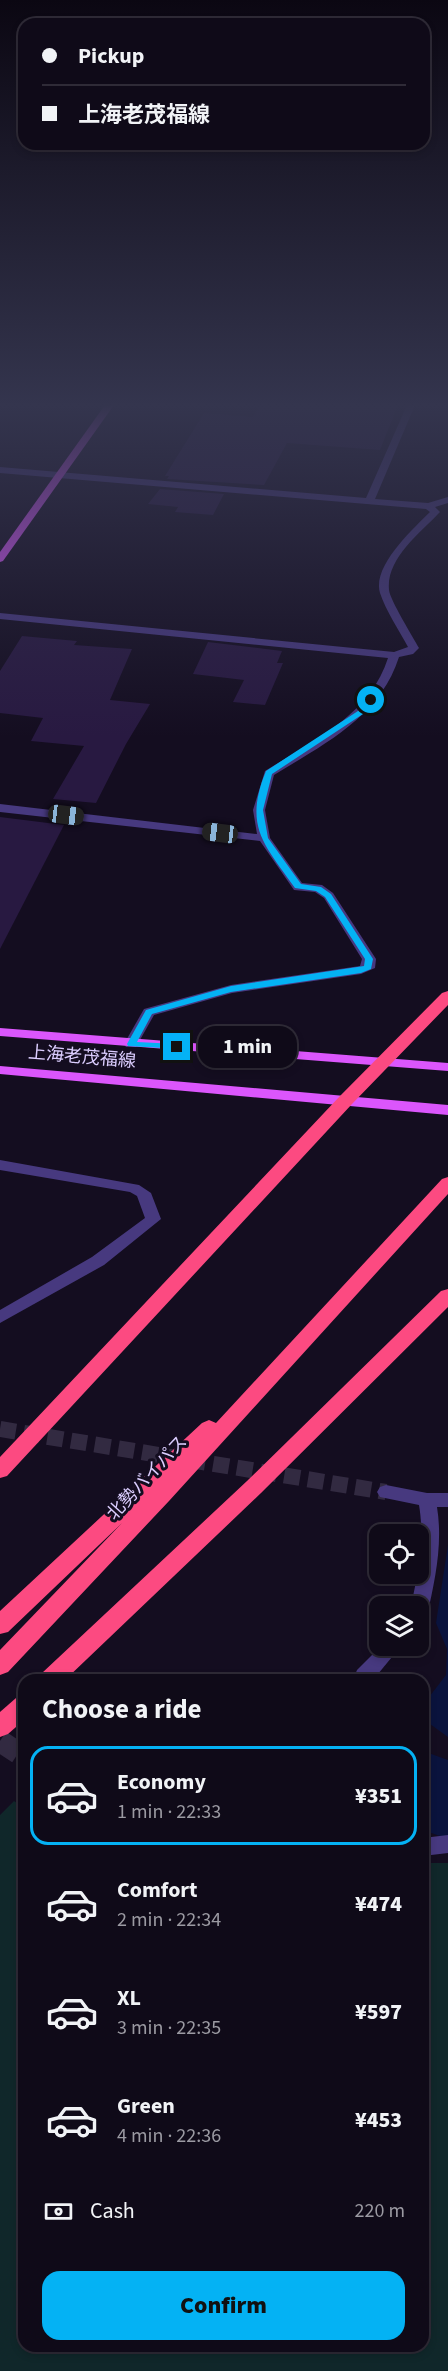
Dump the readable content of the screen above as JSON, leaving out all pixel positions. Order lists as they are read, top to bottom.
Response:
{
  "streets": {
    "highway": ["北勢バイパス"],
    "main road": ["上海老茂福線"]
  },
  "page": {
    "banner": ["Pickup", "上海老茂福線"],
    "bubble": "1 min",
    "heading": "Choose a ride",
    "list": [
      {
        "name": "Economy",
        "note": "1 min · 22:33",
        "value": "¥351"
      },
      {
        "name": "Comfort",
        "note": "2 min · 22:34",
        "value": "¥474"
      },
      {
        "name": "XL",
        "note": "3 min · 22:35",
        "value": "¥597"
      },
      {
        "name": "Green",
        "note": "4 min · 22:36",
        "value": "¥453"
      }
    ],
    "pay": ["Cash", "220 m"],
    "buttons": "Confirm"
  }
}
